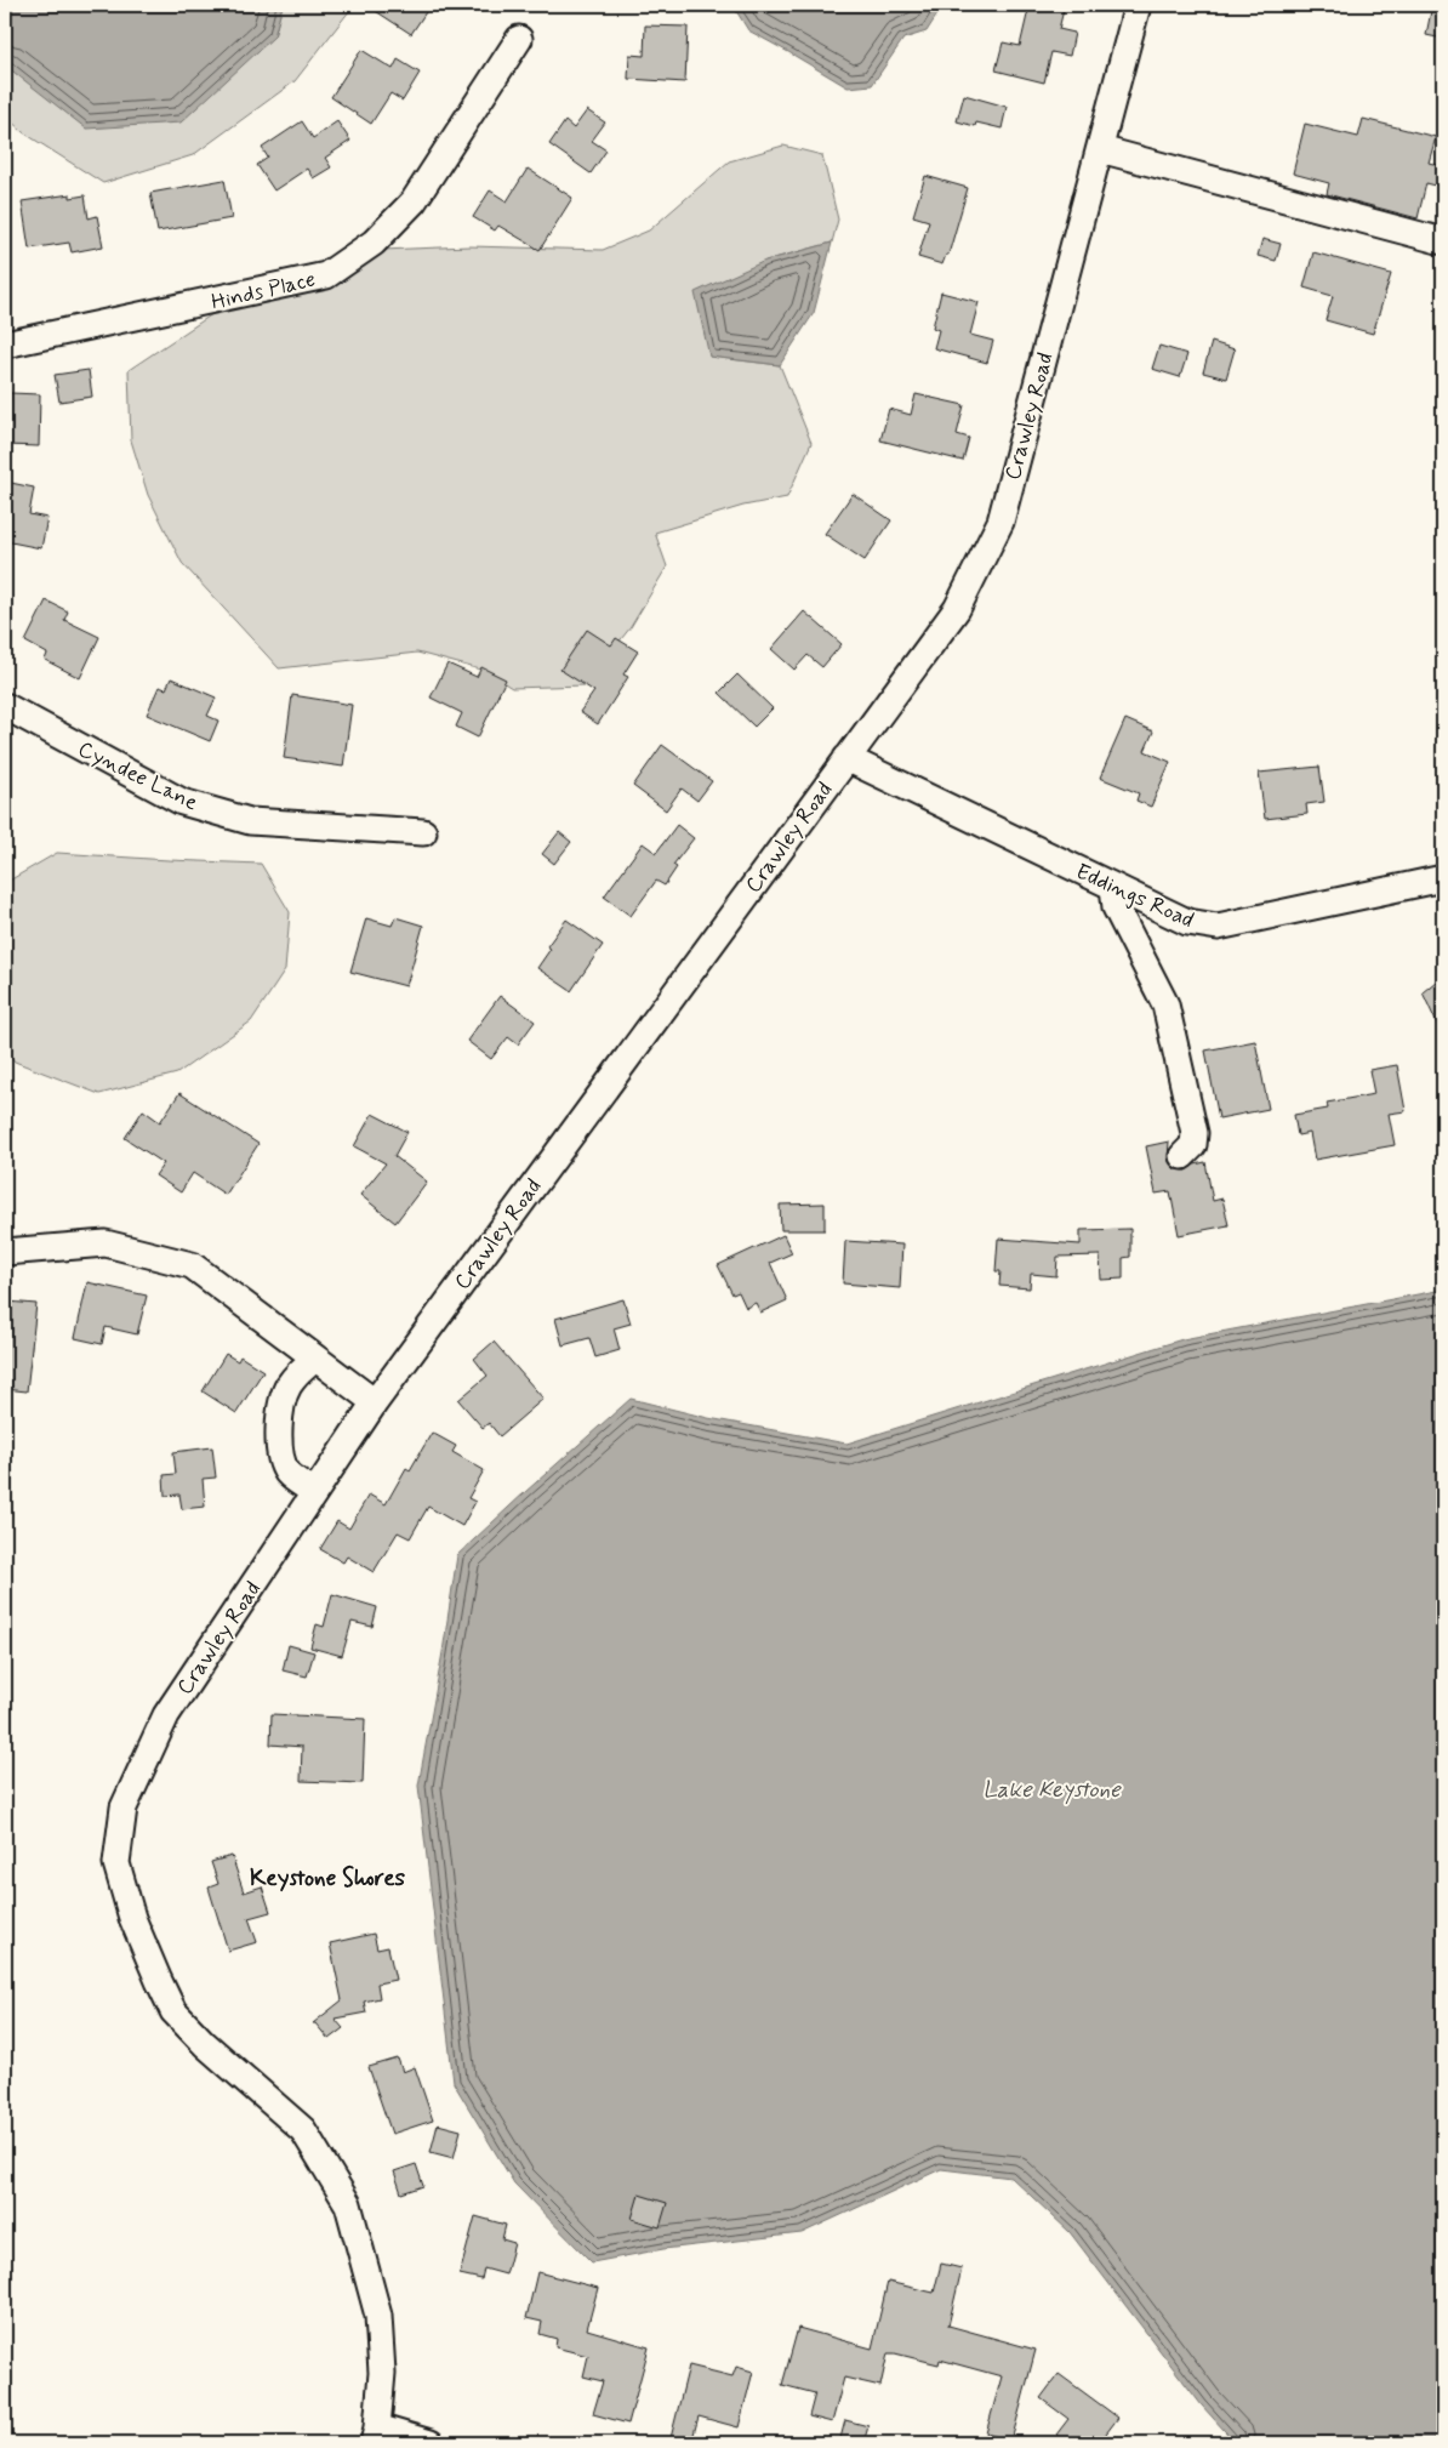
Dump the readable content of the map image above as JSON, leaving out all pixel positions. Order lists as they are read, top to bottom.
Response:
{
  "streets": {
    "street": [
      "Hinds Place",
      "Crawley Road",
      "Cyndee Lane",
      "Eddings Road"
    ]
  },
  "crossings": [
    ["Crawley Road", "Eddings Road"]
  ],
  "districts": ["Keystone Shores"],
  "water": ["Lake Keystone"]
}
